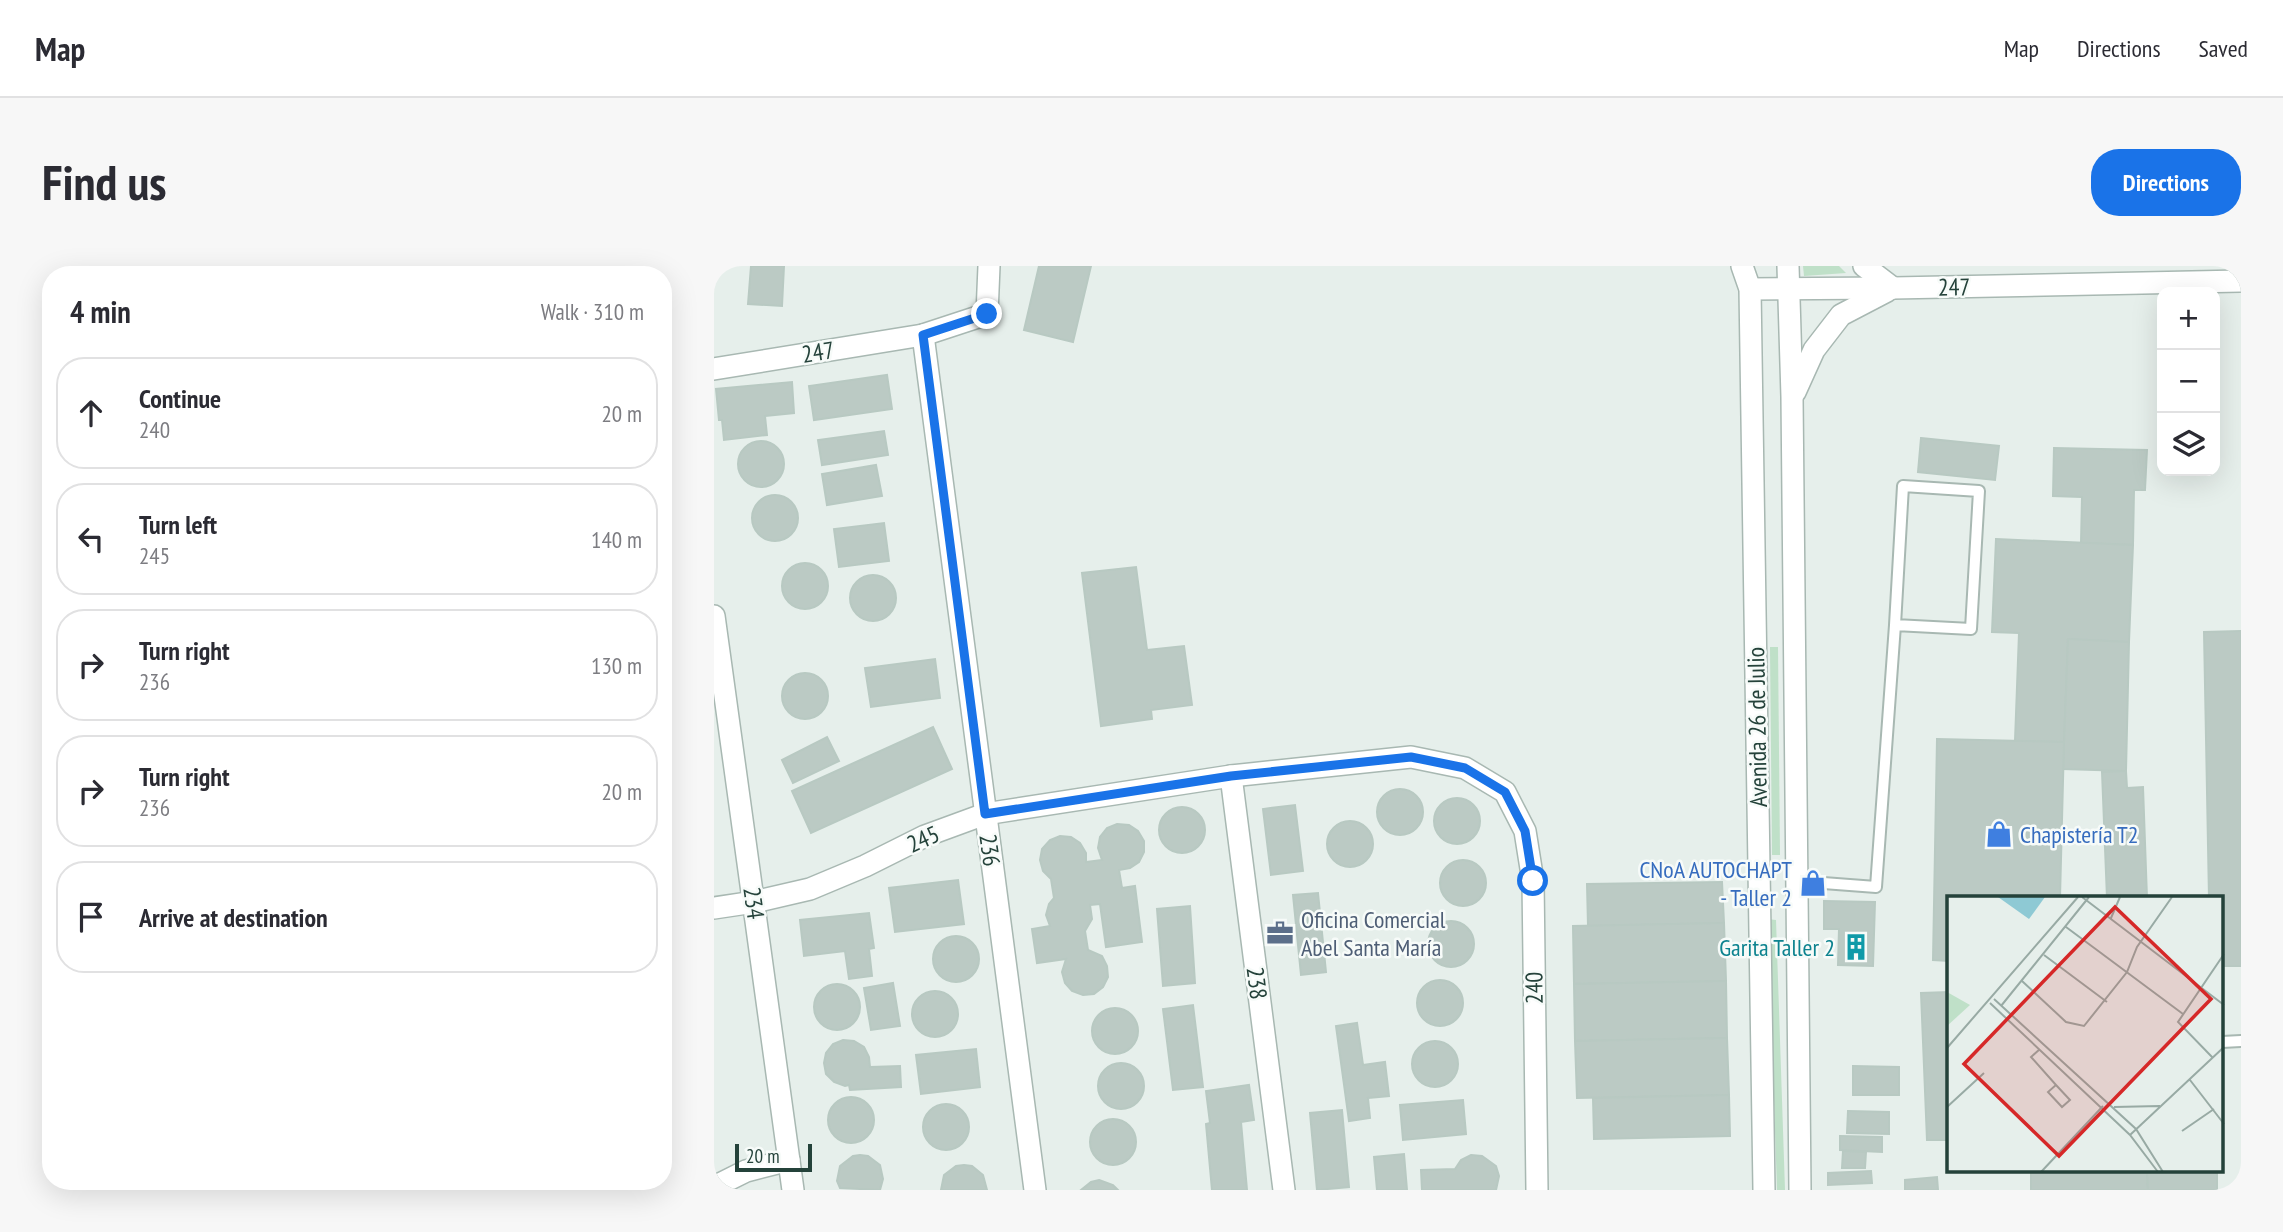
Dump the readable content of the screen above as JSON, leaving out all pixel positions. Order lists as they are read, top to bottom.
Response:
{
  "streets": {
    "street": [
      "247",
      "Avenida 26 de Julio",
      "245",
      "236",
      "234",
      "238",
      "240"
    ]
  },
  "crossings": [
    ["247", "Avenida 26 de Julio"],
    ["247", "236"],
    ["245", "236"],
    ["245", "234"],
    ["245", "238"],
    ["245", "240"]
  ],
  "places": {
    "shop": ["Chapistería T2", "CNoA AUTOCHAPT - Taller 2"],
    "office": ["Oficina Comercial Abel Santa María"],
    "building": ["Garita Taller 2"]
  },
  "scale_bar": "20 m",
  "page": {
    "header": "Map",
    "nav": ["Map", "Directions", "Saved"],
    "buttons": "Directions",
    "title": "Find us",
    "heading": ["4 min", "Walk · 310 m"],
    "map_buttons": ["+", "−"],
    "list": [
      ["Continue", "240", "20 m"],
      ["Turn left", "245", "140 m"],
      ["Turn right", "236", "130 m"],
      ["Turn right", "236", "20 m"],
      "Arrive at destination"
    ],
    "scale": "20 m"
  }
}
